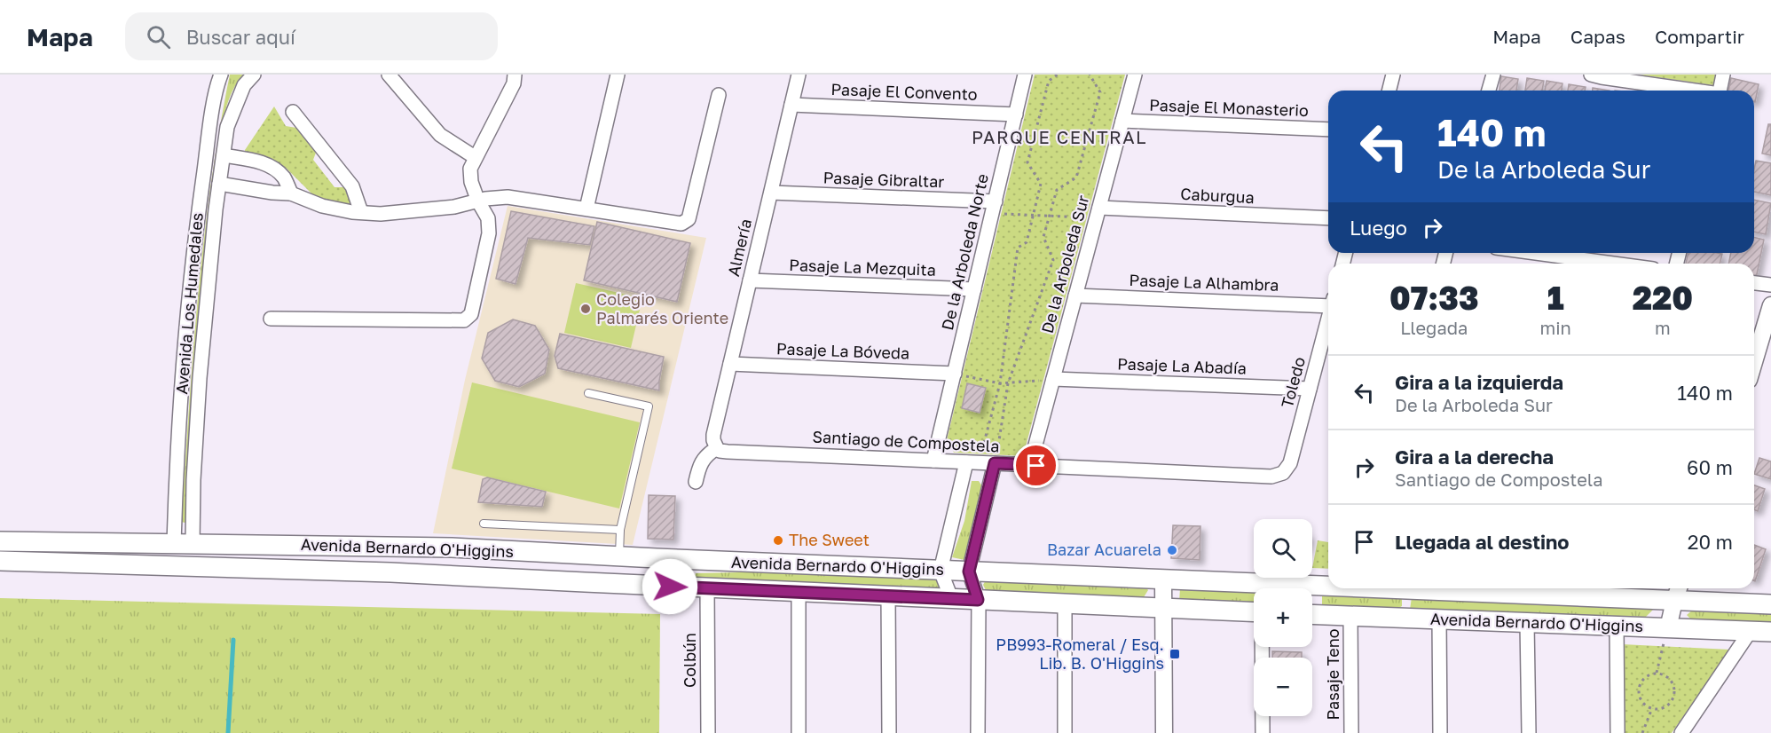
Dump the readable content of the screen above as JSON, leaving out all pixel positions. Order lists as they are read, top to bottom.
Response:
{
  "streets": {
    "main road": ["Avenida Bernardo O'Higgins"],
    "street": [
      "Pasaje El Convento",
      "Pasaje El Monasterio",
      "Pasaje Gibraltar",
      "Caburgua",
      "Almería",
      "De la Arboleda Norte",
      "De la Arboleda Sur",
      "Pasaje La Mezquita",
      "Pasaje La Alhambra",
      "Avenida Los Humedales",
      "Pasaje La Bóveda",
      "Pasaje La Abadía",
      "Toledo",
      "Santiago de Compostela",
      "Colbún",
      "Pasaje Teno"
    ]
  },
  "crossings": [
    ["Pasaje El Convento", "Almería"],
    ["Pasaje El Convento", "De la Arboleda Norte"],
    ["Pasaje El Monasterio", "De la Arboleda Sur"],
    ["Pasaje Gibraltar", "Almería"],
    ["Pasaje Gibraltar", "De la Arboleda Norte"],
    ["Caburgua", "De la Arboleda Sur"],
    ["Almería", "Pasaje La Mezquita"],
    ["Almería", "Pasaje La Bóveda"],
    ["Almería", "Santiago de Compostela"],
    ["De la Arboleda Norte", "Pasaje La Mezquita"],
    ["De la Arboleda Norte", "Pasaje La Bóveda"],
    ["De la Arboleda Norte", "Santiago de Compostela"],
    ["De la Arboleda Sur", "Pasaje La Alhambra"],
    ["De la Arboleda Sur", "Pasaje La Abadía"],
    ["De la Arboleda Sur", "Santiago de Compostela"],
    ["Avenida Los Humedales", "Avenida Bernardo O'Higgins"],
    ["Pasaje La Abadía", "Toledo"],
    ["Toledo", "Santiago de Compostela"],
    ["Avenida Bernardo O'Higgins", "Colbún"],
    ["Avenida Bernardo O'Higgins", "Pasaje Teno"]
  ],
  "districts": ["PARQUE CENTRAL"],
  "places": {
    "other": ["Colegio Palmarés Oriente", "The Sweet", "Bazar Acuarela"],
    "transit": ["PB993-Romeral / Esq. Lib. B. O'Higgins"]
  },
  "page": {
    "header": "Mapa",
    "search": "Buscar aquí",
    "nav": ["Mapa", "Capas", "Compartir"],
    "turn": ["140 m", "De la Arboleda Sur"],
    "then": "Luego",
    "eta": [
      "07:33",
      "Llegada",
      "1",
      "min",
      "220",
      "m"
    ],
    "list": [
      {
        "name": "Gira a la izquierda",
        "note": "De la Arboleda Sur",
        "value": "140 m"
      },
      {
        "name": "Gira a la derecha",
        "note": "Santiago de Compostela",
        "value": "60 m"
      },
      {
        "name": "Llegada al destino",
        "value": "20 m"
      }
    ],
    "map_buttons": ["+", "−"]
  }
}
